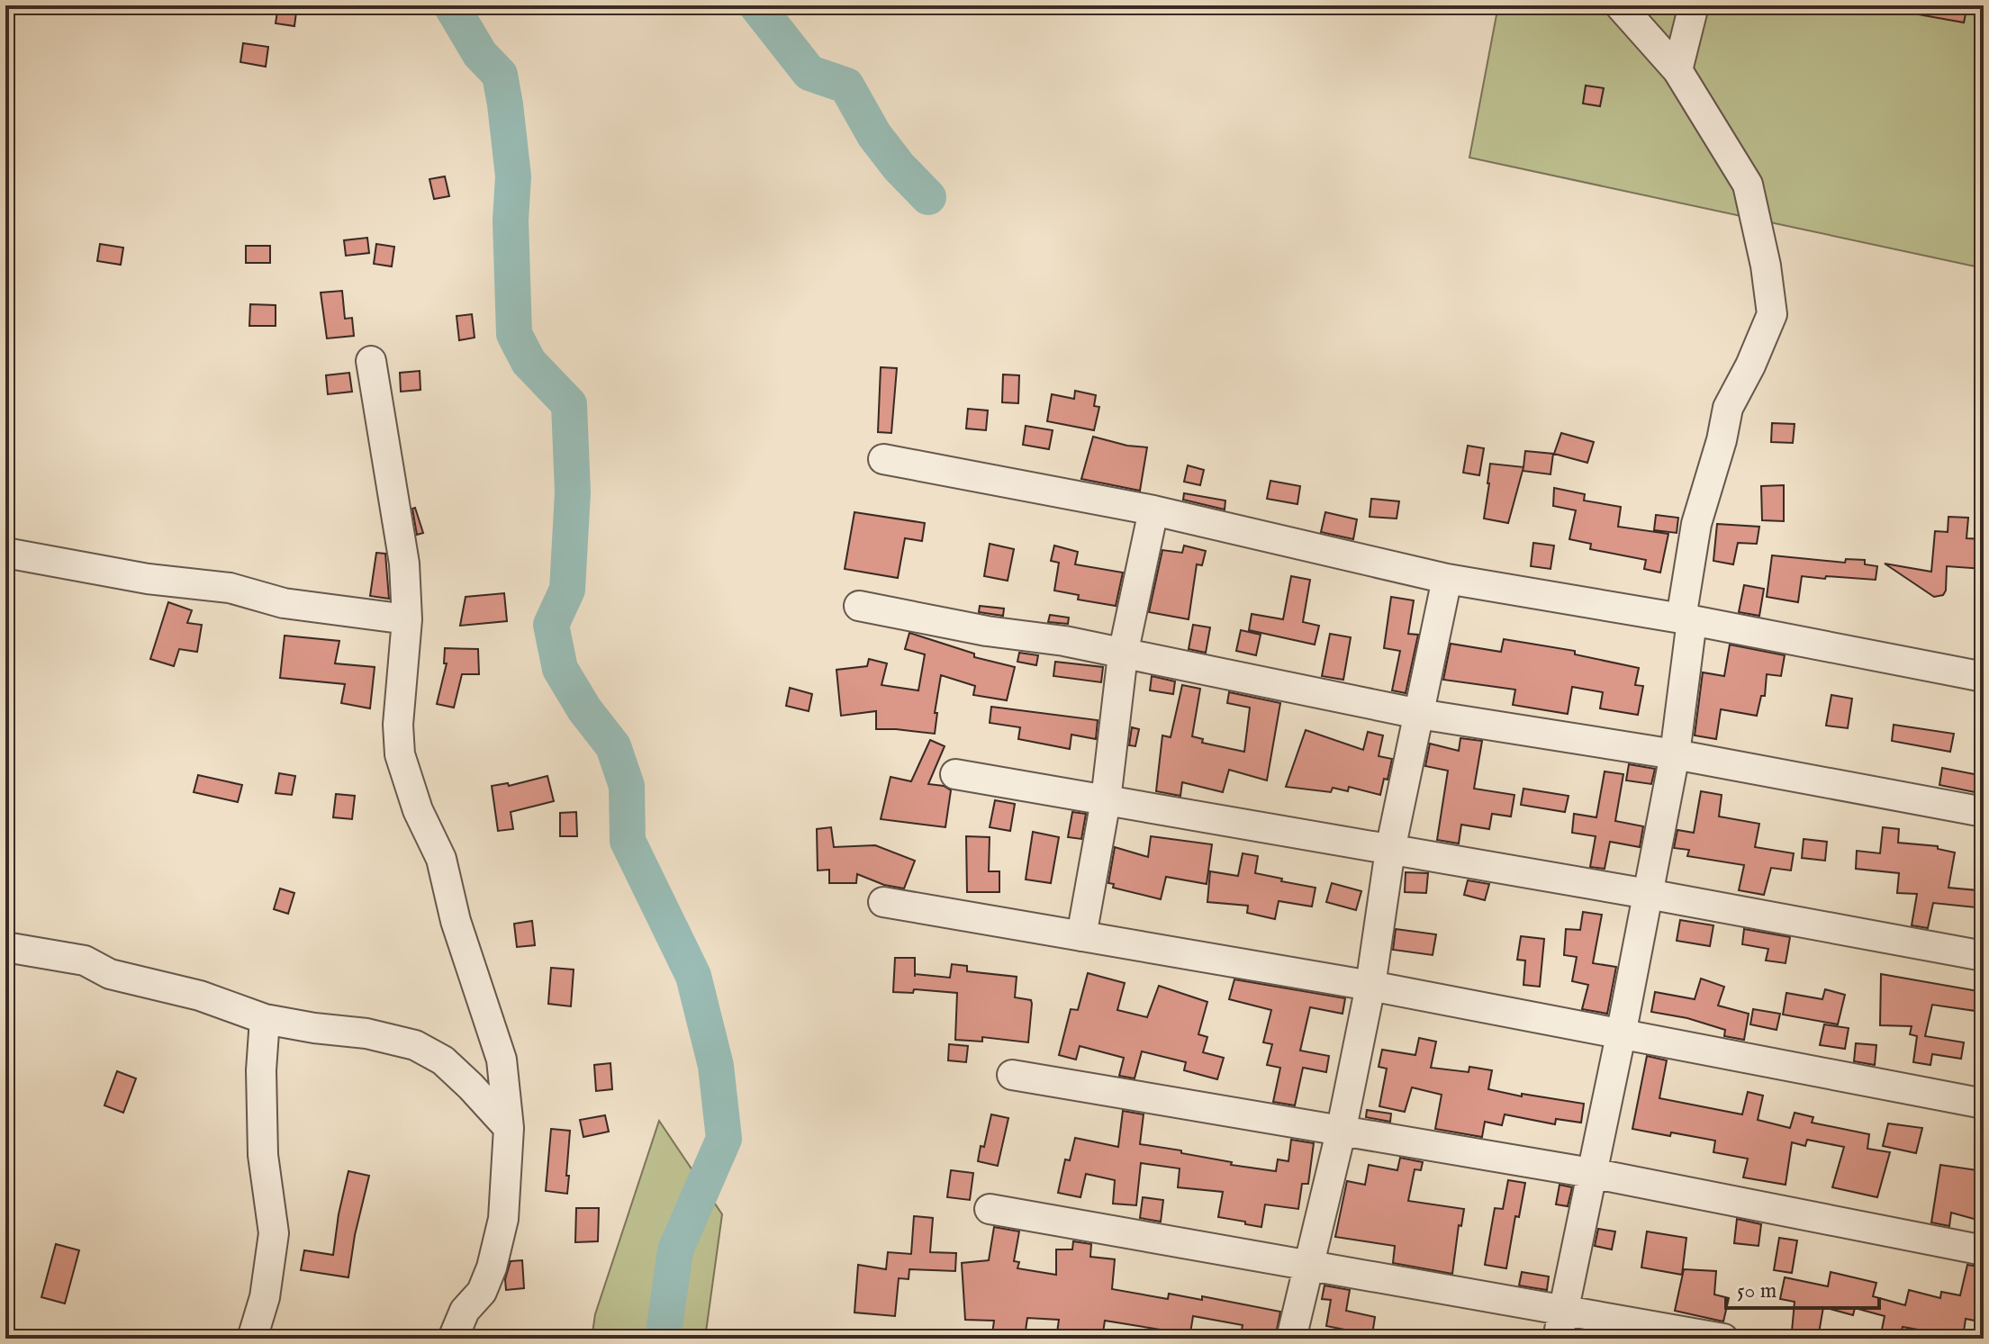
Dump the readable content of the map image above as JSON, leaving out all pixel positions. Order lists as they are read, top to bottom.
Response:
{
  "scale_bar": "50 m"
}
